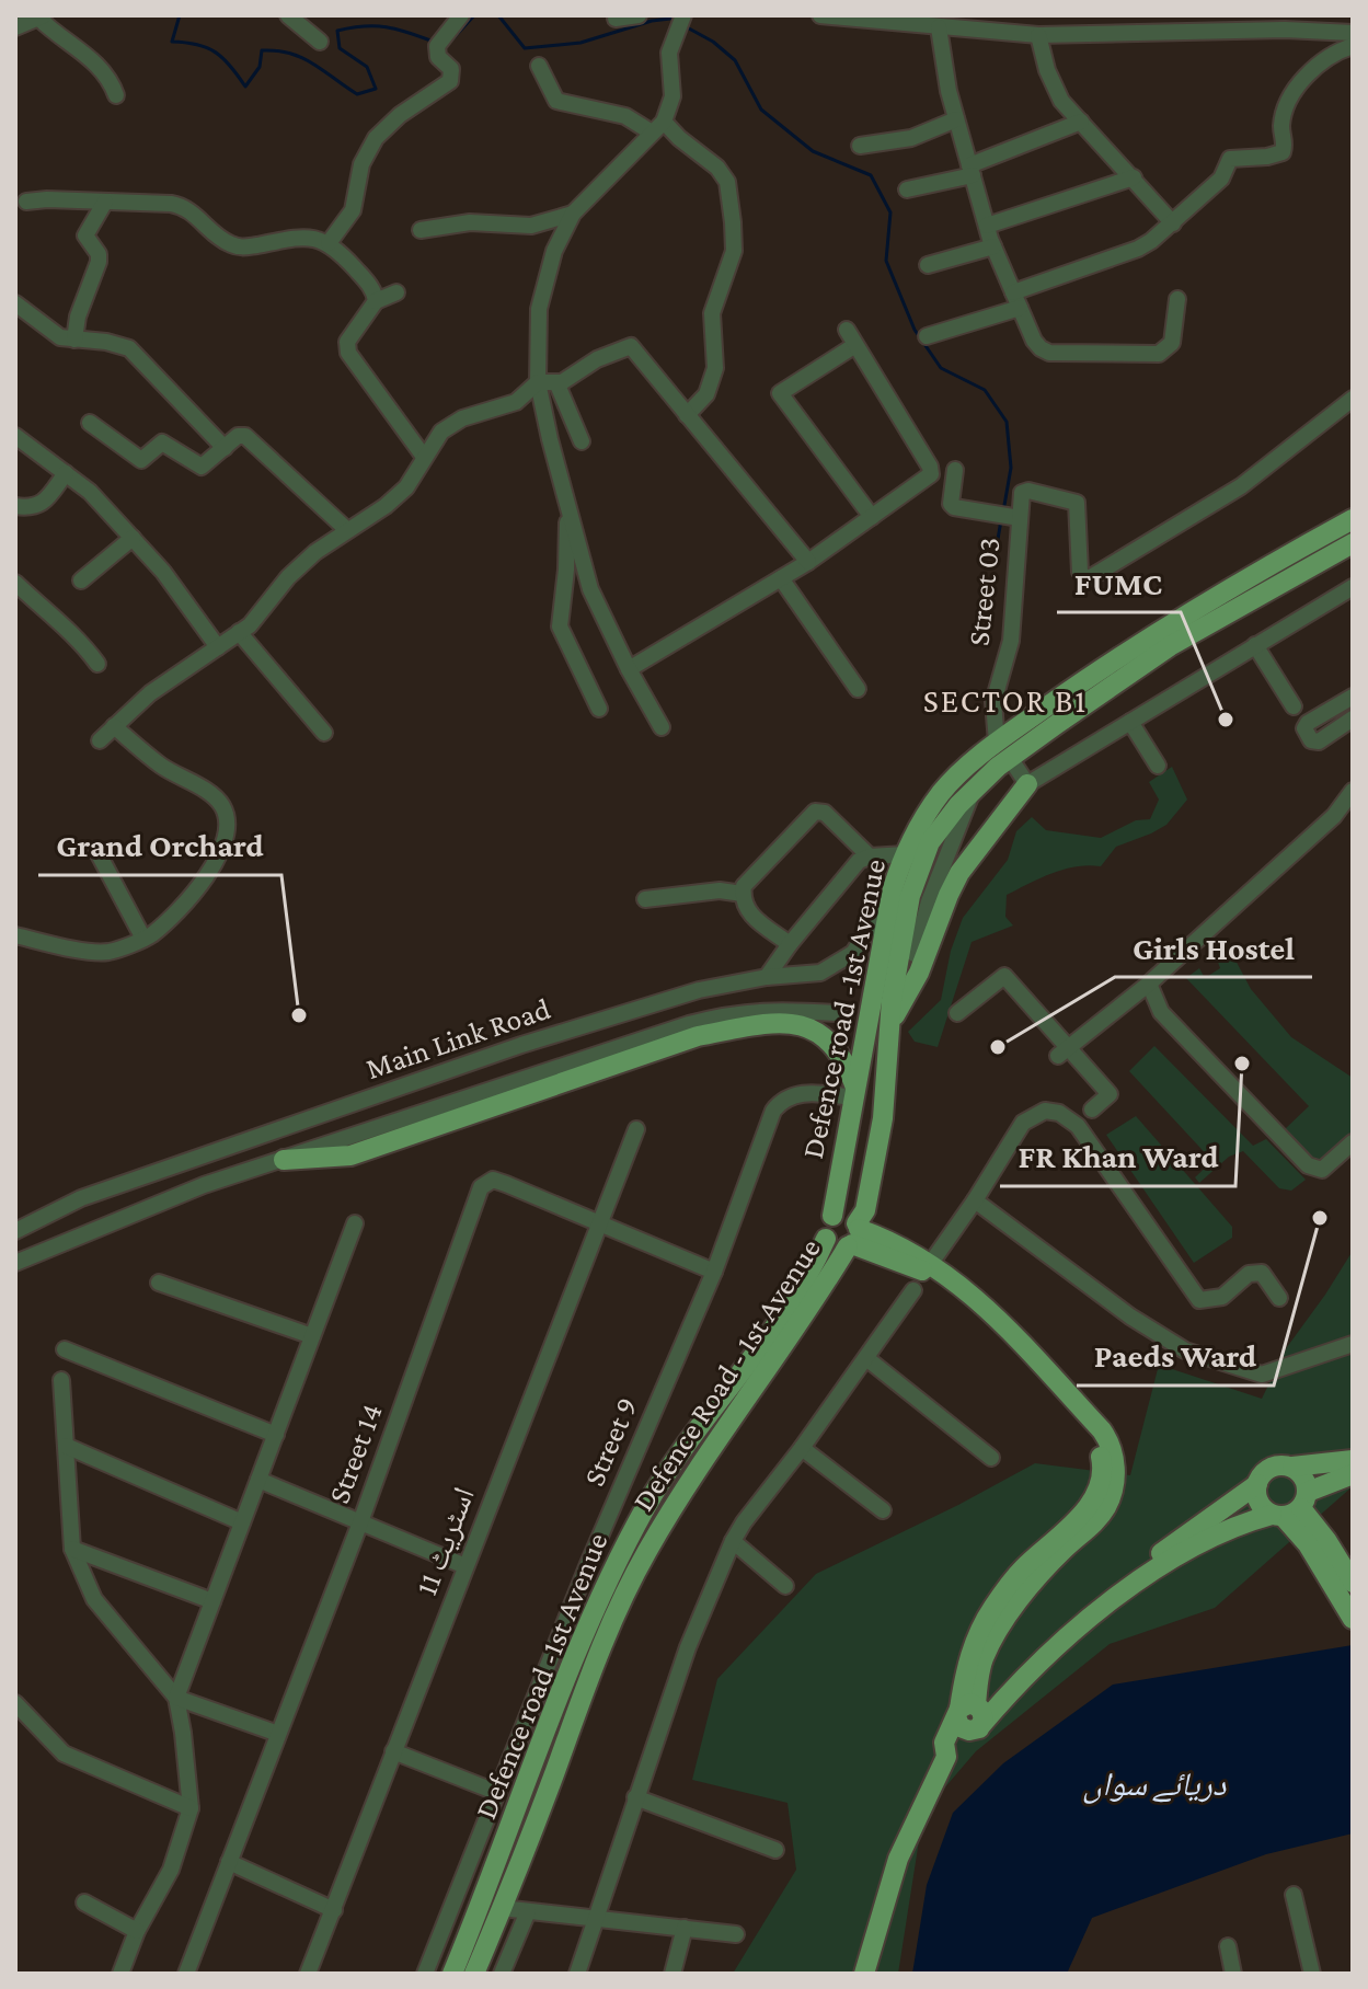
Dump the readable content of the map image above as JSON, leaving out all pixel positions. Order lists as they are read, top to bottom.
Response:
{
  "streets": {
    "main road": ["Defence road -1st Avenue", "Defence Road - 1st Avenue"],
    "street": [
      "Street 03",
      "Main Link Road",
      "Street 9",
      "Street 14",
      "اسٹریٹ 11"
    ]
  },
  "crossings": [
    ["Street 03", "Defence road -1st Avenue"],
    ["Street 03", "Defence Road - 1st Avenue"],
    ["Defence road -1st Avenue", "Main Link Road"],
    ["Defence road -1st Avenue", "Defence Road - 1st Avenue"],
    ["Defence road -1st Avenue", "Street 9"],
    ["Street 9", "Street 14"],
    ["Street 14", "اسٹریٹ 11"]
  ],
  "districts": ["SECTOR B1"],
  "water": ["دریائے سواں"],
  "places": [
    "FUMC",
    "Grand Orchard",
    "Girls Hostel",
    "FR Khan Ward",
    "Paeds Ward"
  ]
}
